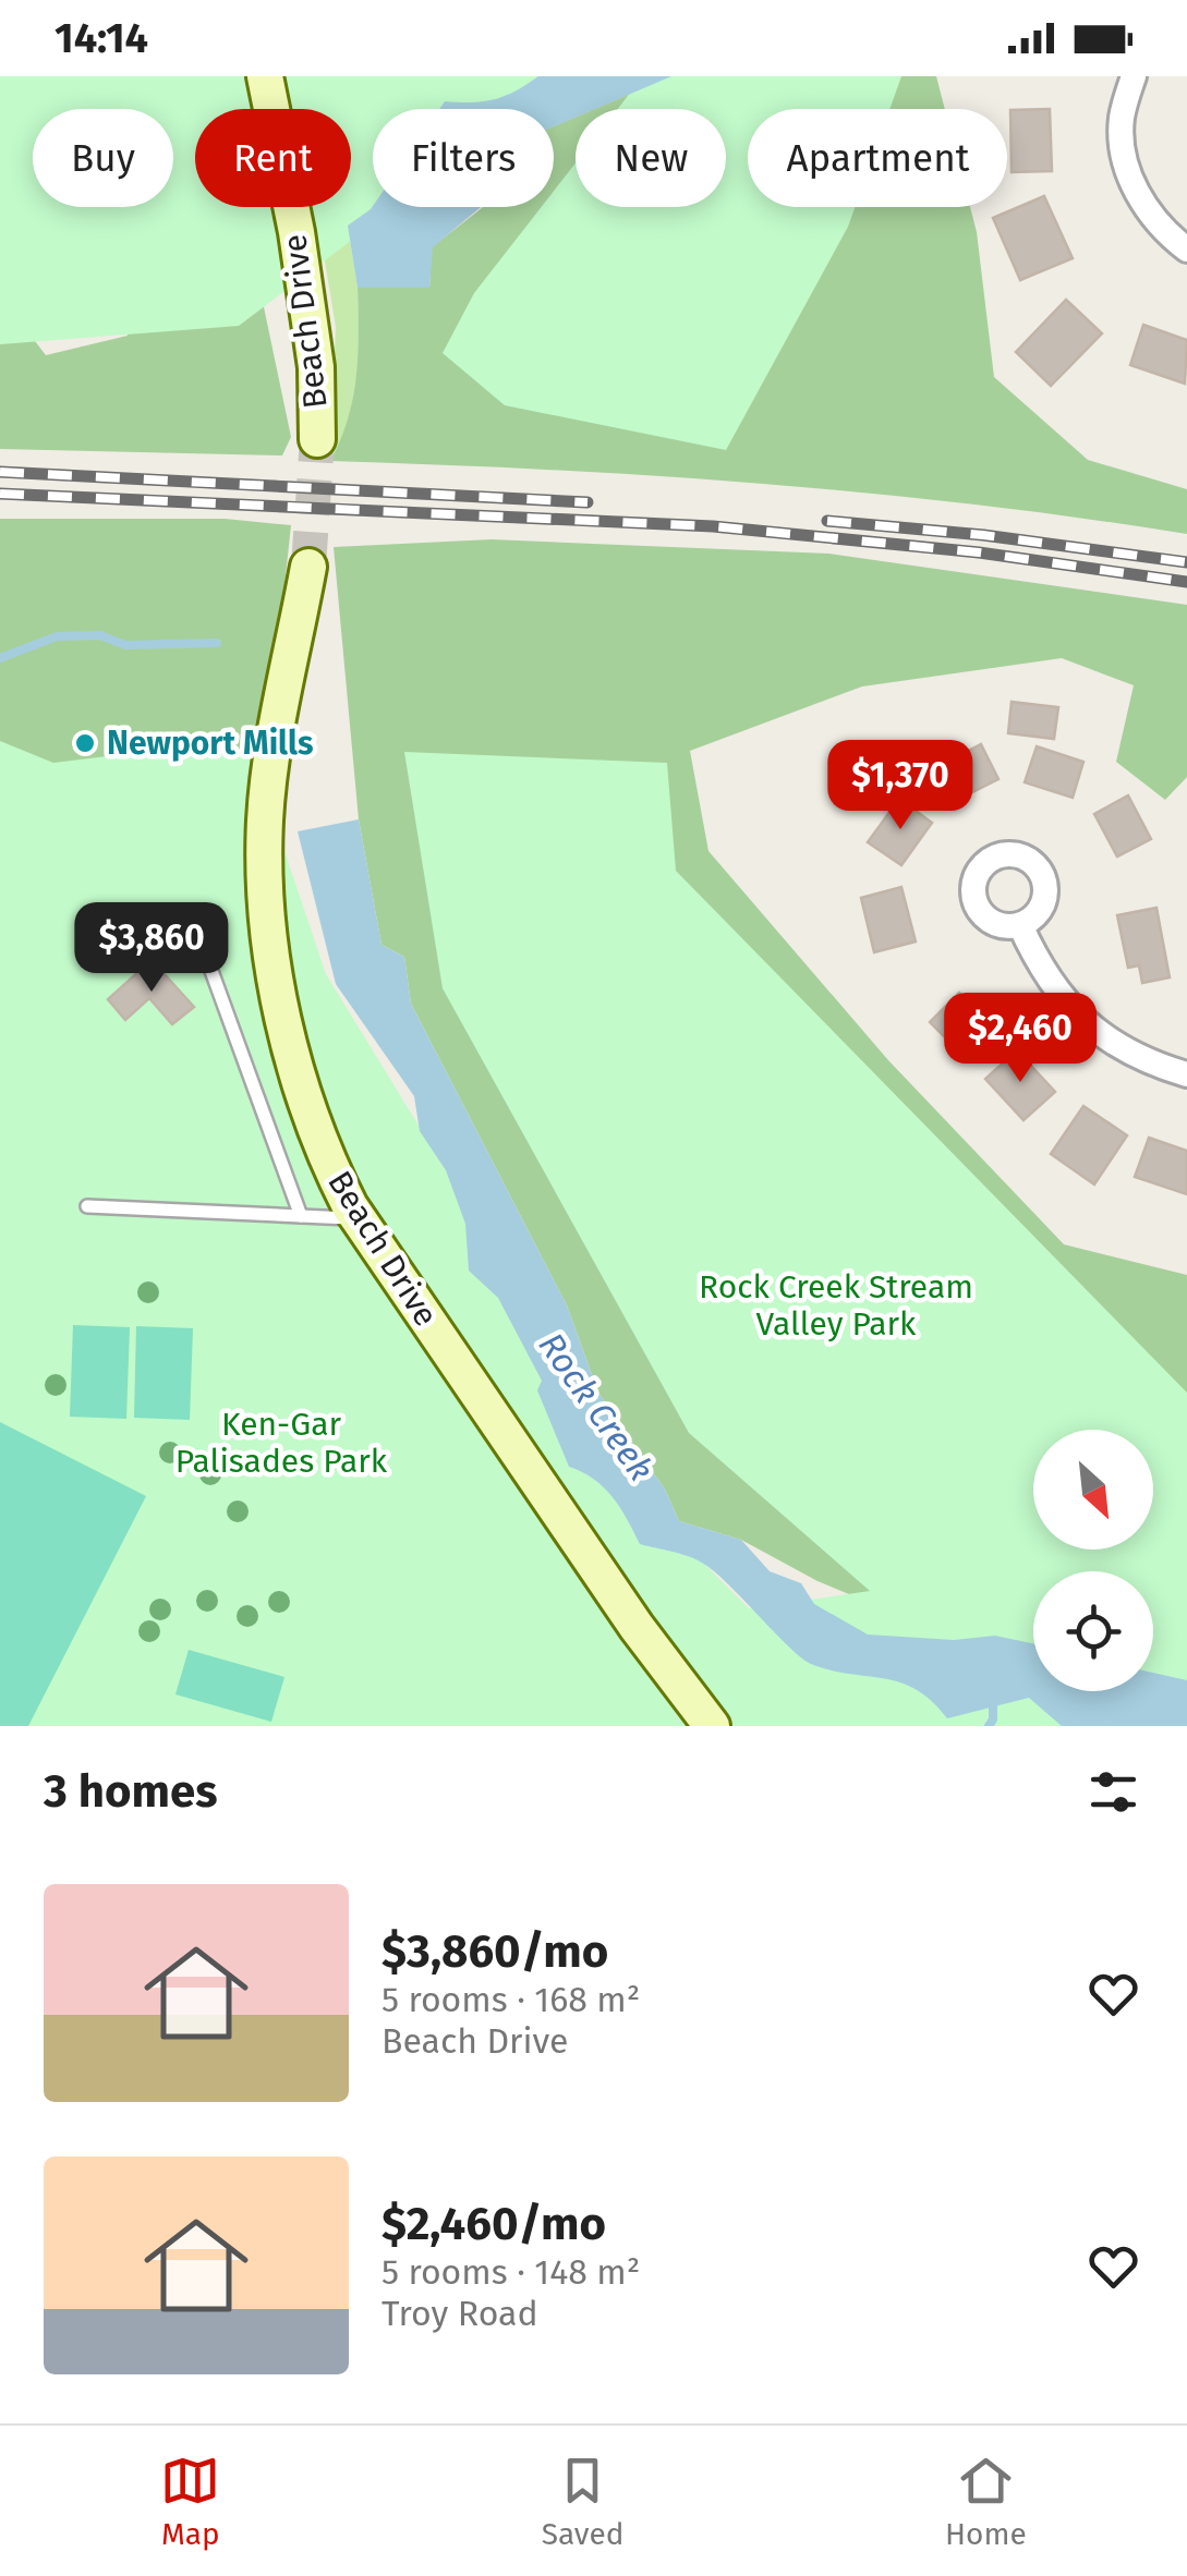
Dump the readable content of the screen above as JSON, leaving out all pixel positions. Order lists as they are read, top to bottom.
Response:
{
  "streets": {
    "street": ["Beach Drive"]
  },
  "water": ["Rock Creek"],
  "parks": ["Rock Creek Stream Valley Park", "Ken-Gar Palisades Park"],
  "places": ["Newport Mills"],
  "north": "bottom right",
  "page": {
    "status": "14:14",
    "chip": [
      "Buy",
      "Rent",
      "Filters",
      "New",
      "Apartment"
    ],
    "price": ["$1,370", "$3,860", "$2,460"],
    "heading": "3 homes",
    "list": [
      {
        "name": "$3,860/mo",
        "note": "5 rooms · 168 m² · Beach Drive"
      },
      {
        "name": "$2,460/mo",
        "note": "5 rooms · 148 m² · Troy Road"
      }
    ],
    "tabs": ["Map", "Saved", "Home"]
  }
}
